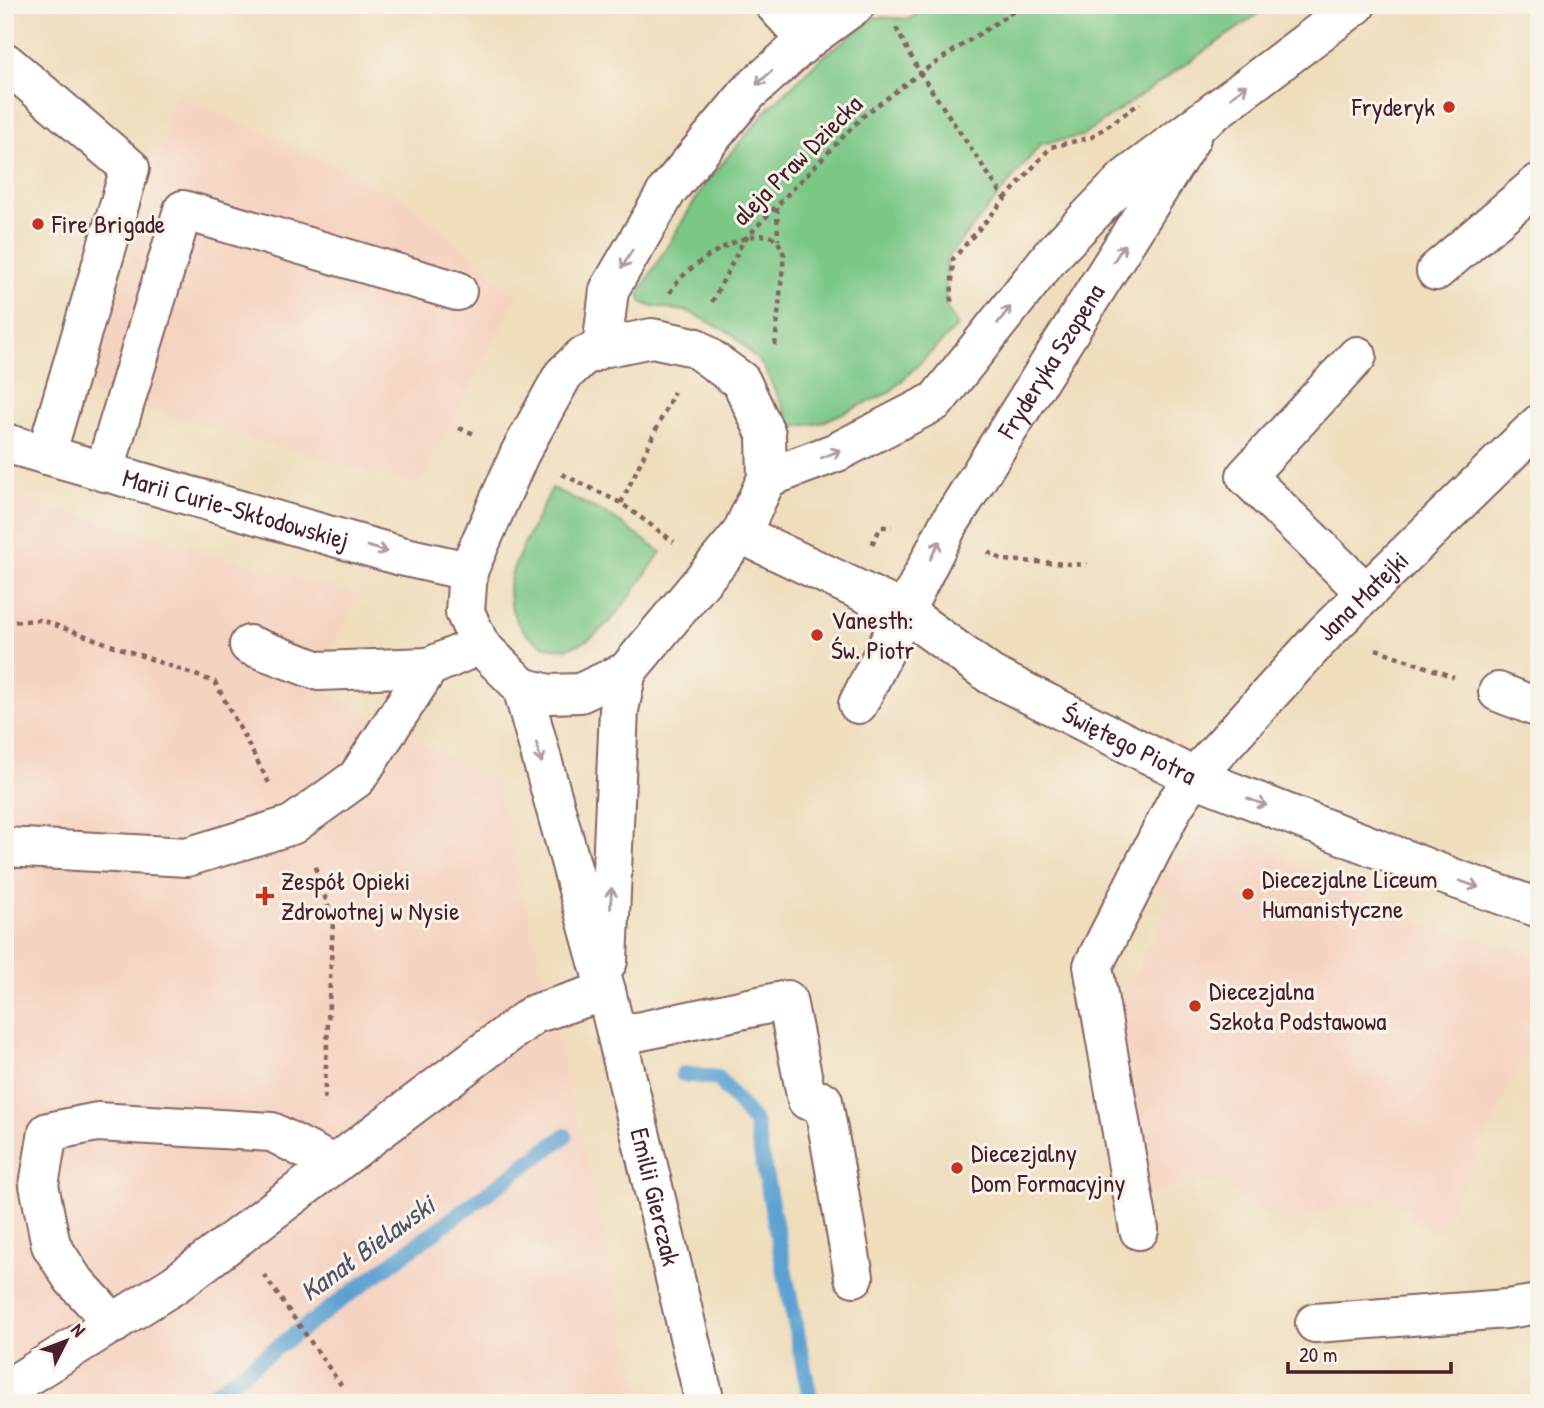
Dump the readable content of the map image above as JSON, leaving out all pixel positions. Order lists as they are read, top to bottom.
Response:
{
  "streets": {
    "street": [
      "Fryderyka Szopena",
      "Marii Curie-Skłodowskiej",
      "Jana Matejki",
      "Świętego Piotra",
      "Emilii Gierczak"
    ],
    "path": ["aleja Praw Dziecka"]
  },
  "crossings": [
    ["Fryderyka Szopena", "Świętego Piotra"],
    ["Jana Matejki", "Świętego Piotra"]
  ],
  "one_way": ["Świętego Piotra"],
  "water": ["Kanał Bielawski"],
  "places": {
    "other": [
      "Fryderyk",
      "Fire Brigade",
      "Vanesth: Św. Piotr",
      "Diecezjalne Liceum Humanistyczne",
      "Diecezjalna Szkoła Podstawowa",
      "Diecezjalny Dom Formacyjny"
    ],
    "health": ["Zespół Opieki Zdrowotnej w Nysie"]
  },
  "scale_bar": "20 m",
  "north": "top right"
}
